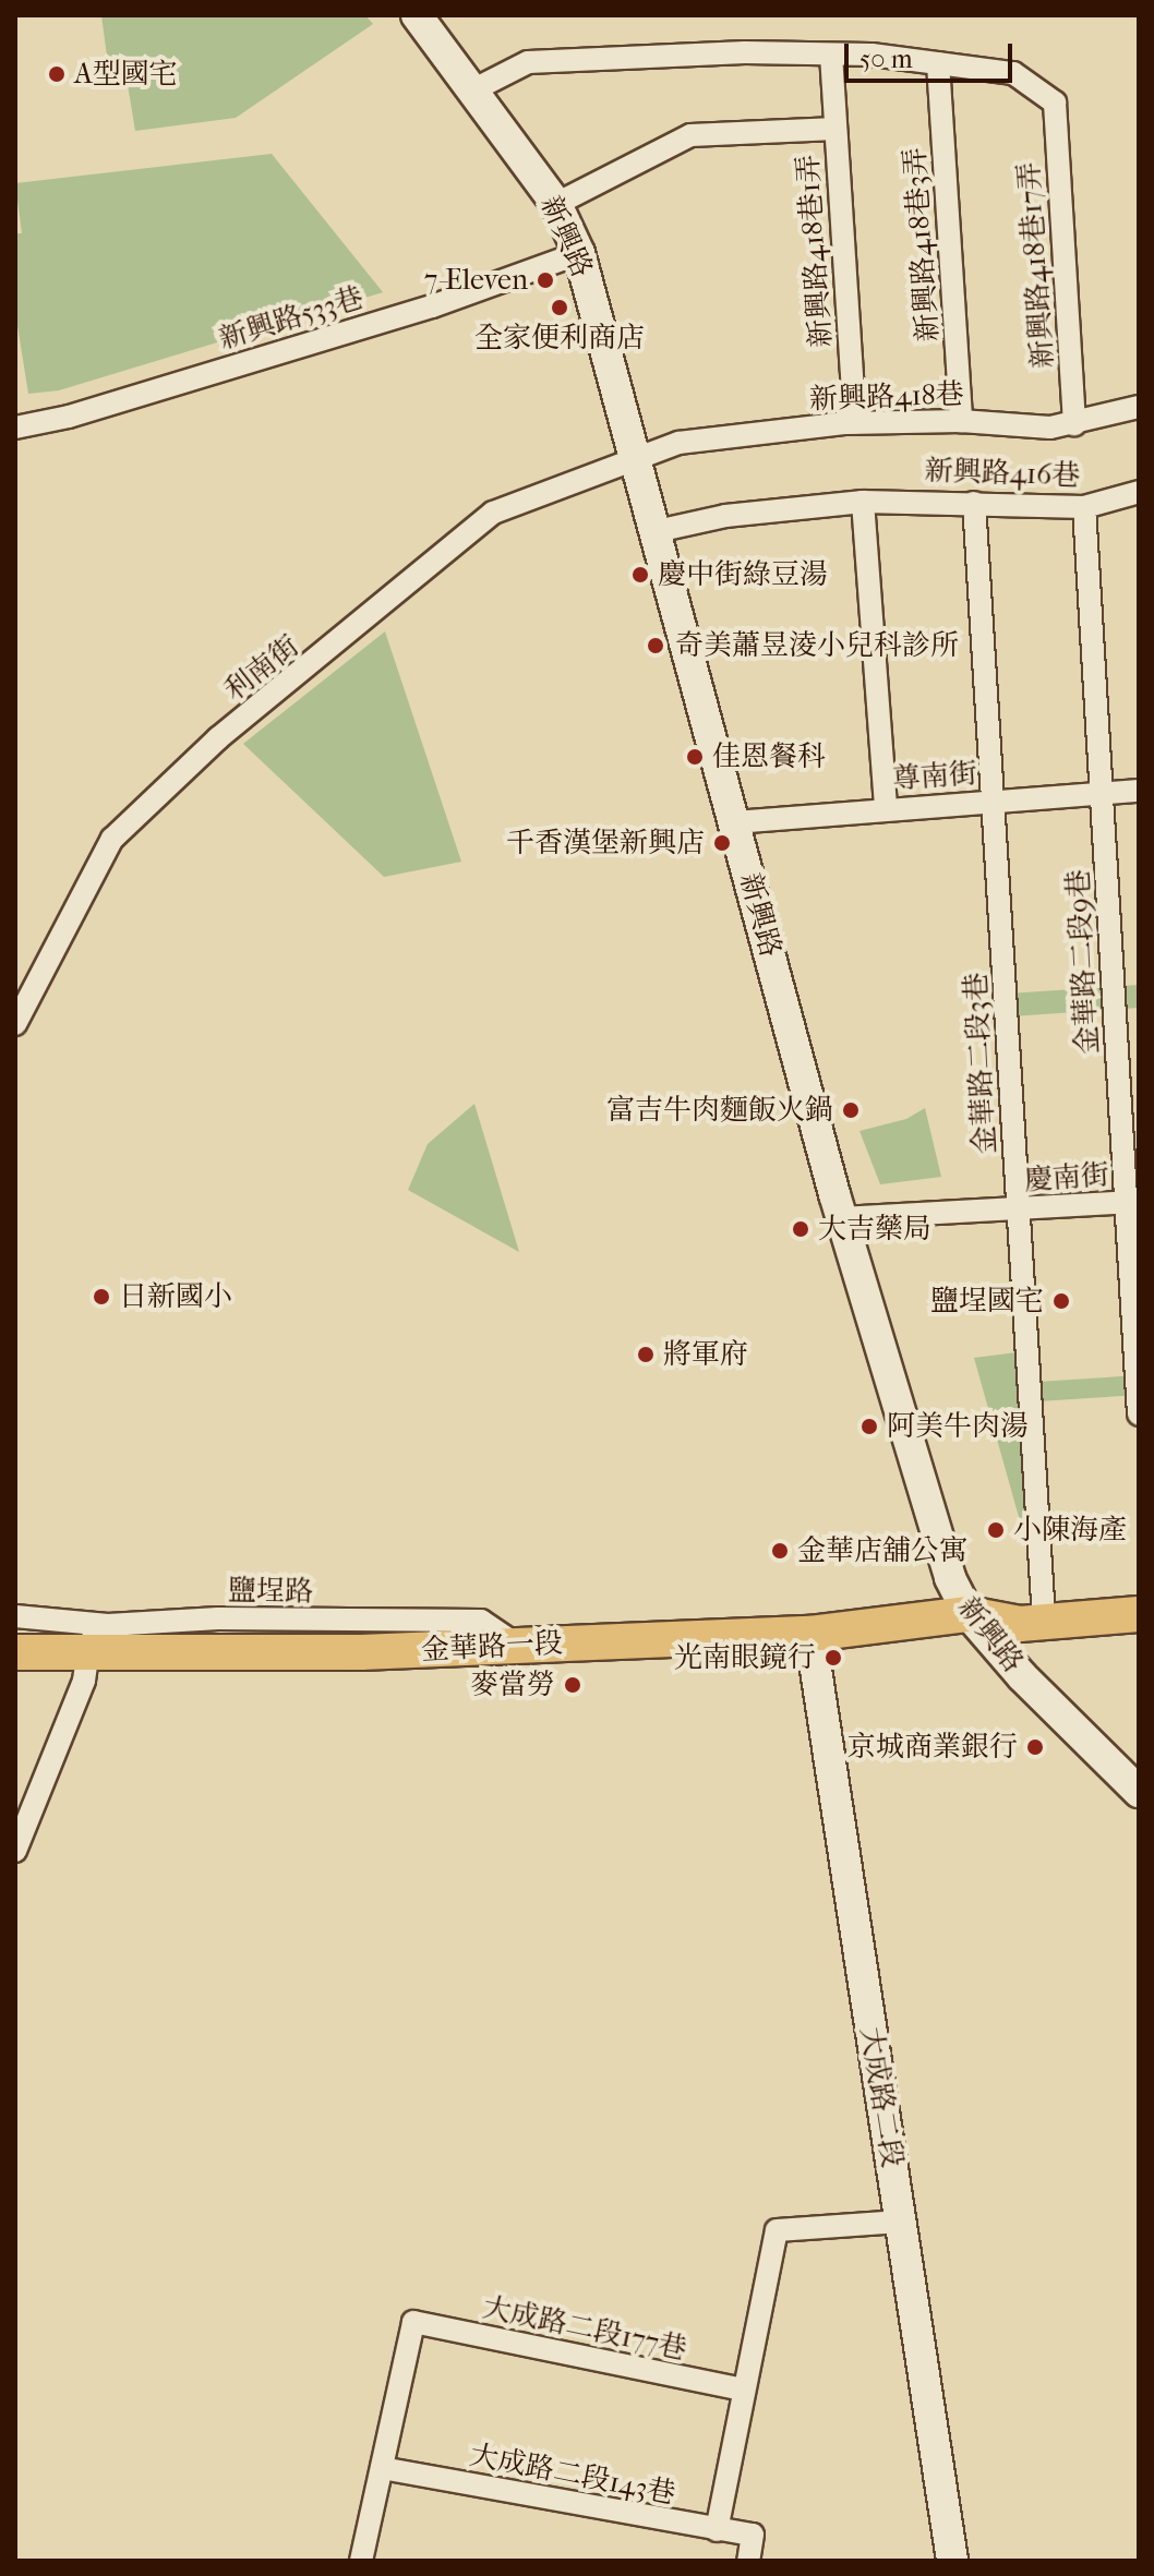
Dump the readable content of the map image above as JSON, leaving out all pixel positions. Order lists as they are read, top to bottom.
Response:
{
  "streets": {
    "main road": ["金華路一段"],
    "street": [
      "新興路",
      "新興路418巷3弄",
      "新興路418巷1弄",
      "新興路418巷17弄",
      "新興路533巷",
      "新興路418巷",
      "新興路416巷",
      "利南街",
      "尊南街",
      "金華路二段9巷",
      "金華路二段3巷",
      "慶南街",
      "大成路二段",
      "大成路二段177巷",
      "大成路二段143巷"
    ]
  },
  "crossings": [
    ["新興路", "新興路418巷1弄"],
    ["新興路", "新興路533巷"],
    ["新興路", "新興路418巷"],
    ["新興路", "新興路416巷"],
    ["新興路", "利南街"],
    ["新興路", "尊南街"],
    ["新興路", "慶南街"],
    ["新興路", "金華路一段"],
    ["新興路418巷3弄", "新興路418巷17弄"],
    ["新興路418巷3弄", "新興路418巷"],
    ["新興路418巷1弄", "新興路418巷"],
    ["新興路418巷17弄", "新興路418巷"],
    ["新興路418巷", "利南街"],
    ["新興路416巷", "金華路二段9巷"],
    ["新興路416巷", "金華路二段3巷"],
    ["尊南街", "金華路二段9巷"],
    ["尊南街", "金華路二段3巷"],
    ["金華路二段9巷", "慶南街"],
    ["金華路二段3巷", "慶南街"],
    ["金華路二段3巷", "金華路一段"],
    ["金華路一段", "大成路二段"],
    ["大成路二段177巷", "大成路二段143巷"]
  ],
  "places": [
    "A型國宅",
    "7-Eleven",
    "全家便利商店",
    "慶中街綠豆湯",
    "奇美蕭昱淩小兒科診所",
    "佳恩餐科",
    "千香漢堡新興店",
    "富吉牛肉麵飯火鍋",
    "大吉藥局",
    "日新國小",
    "鹽埕國宅",
    "將軍府",
    "阿美牛肉湯",
    "小陳海產",
    "金華店舖公寓",
    "光南眼鏡行",
    "麥當勞",
    "京城商業銀行"
  ],
  "scale_bar": "50 m"
}
